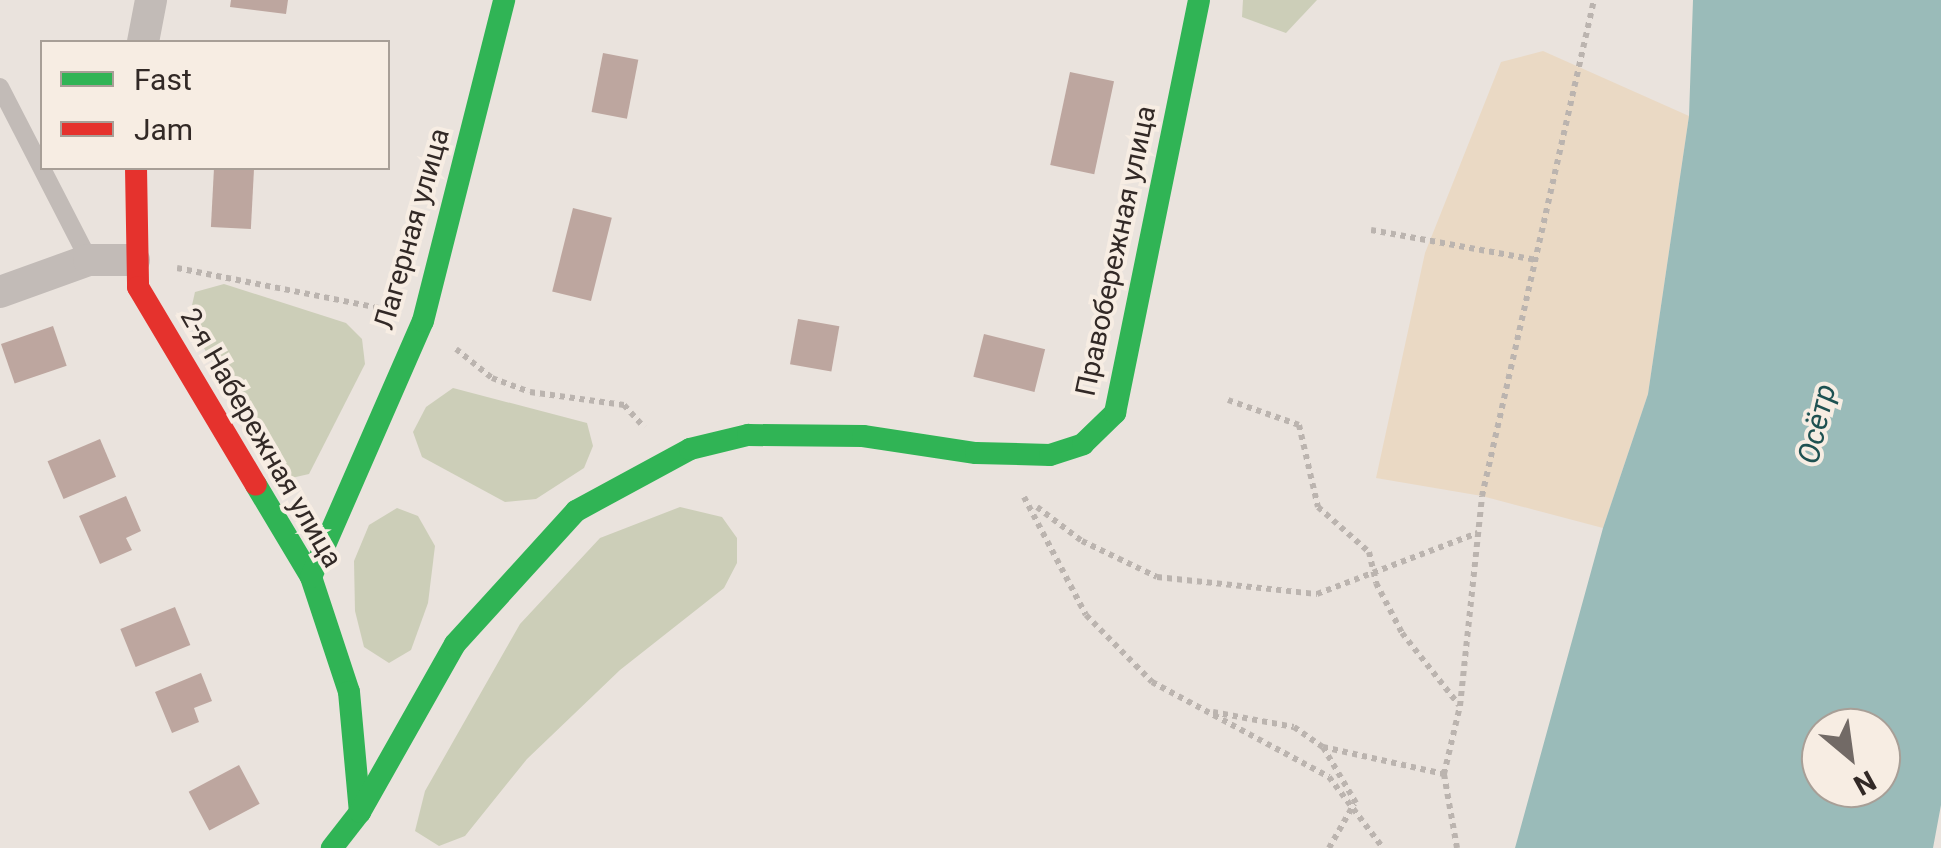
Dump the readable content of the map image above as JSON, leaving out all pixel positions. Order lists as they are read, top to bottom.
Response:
{
  "streets": {
    "street": ["Лагерная улица", "Правобережная улица", "2-я Набережная улица"]
  },
  "crossings": [
    ["Лагерная улица", "2-я Набережная улица"],
    ["Правобережная улица", "2-я Набережная улица"]
  ],
  "water": ["Осётр"],
  "legend": ["Fast", "Jam"],
  "north": "bottom right"
}
